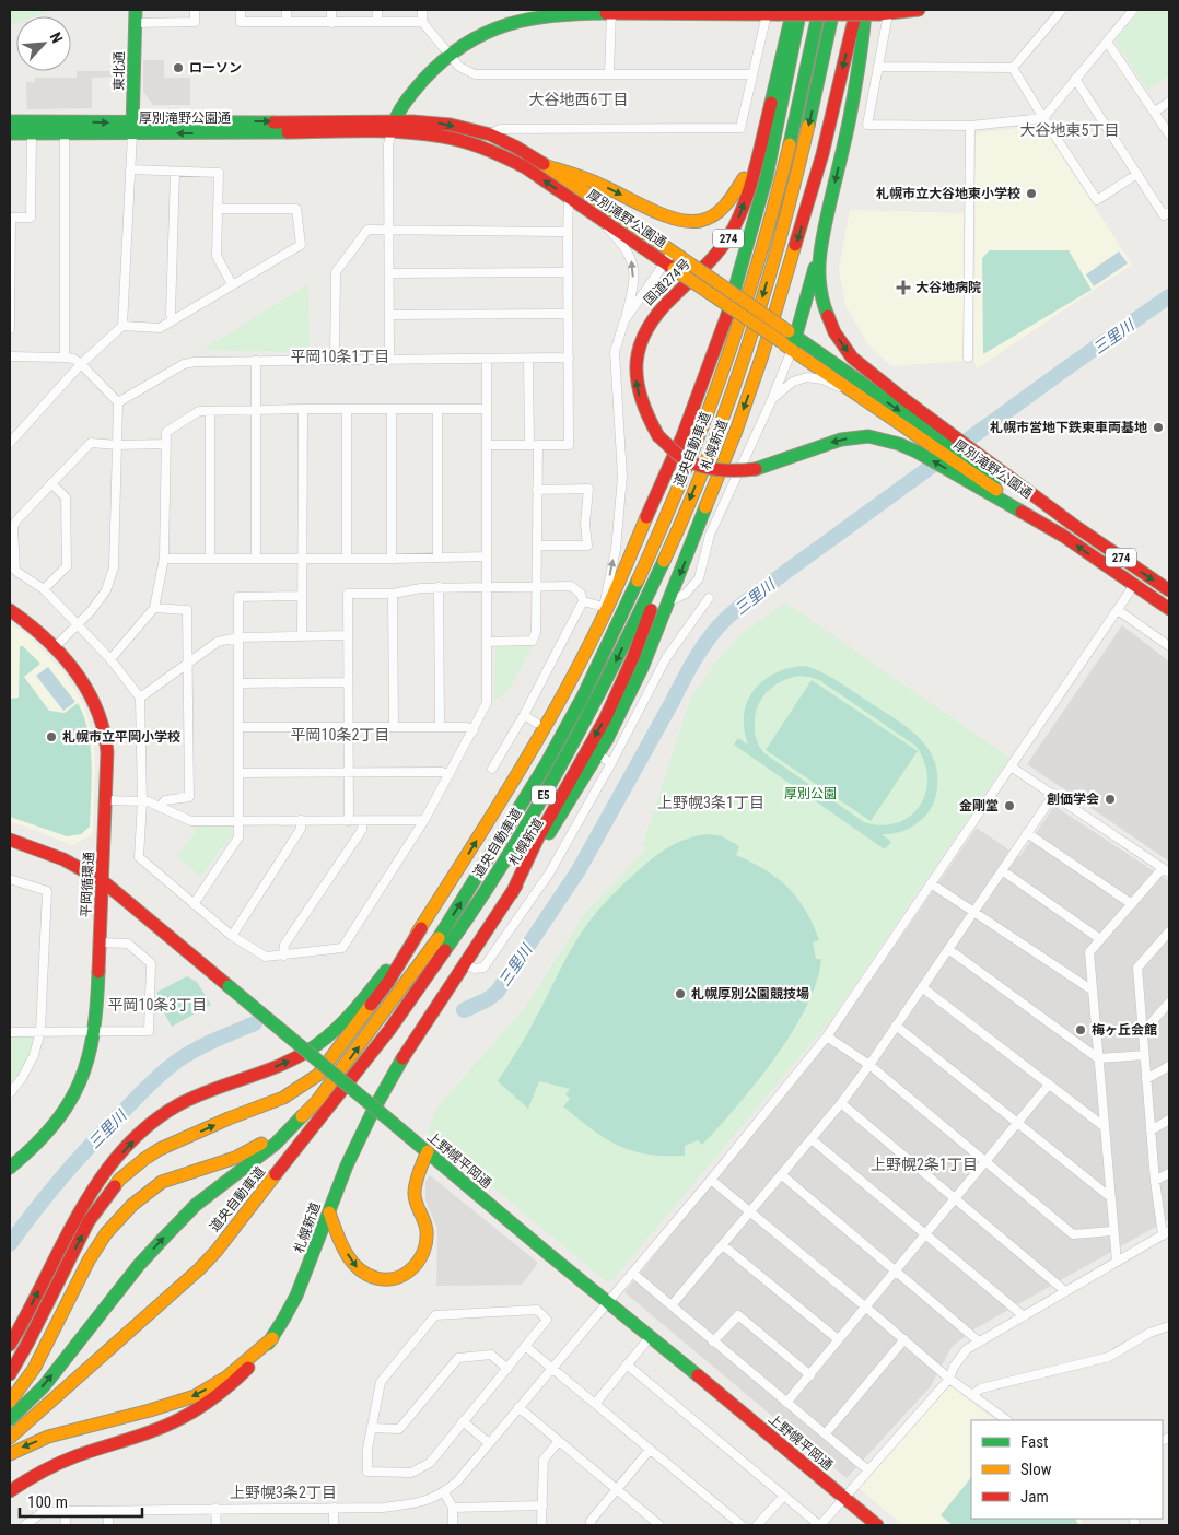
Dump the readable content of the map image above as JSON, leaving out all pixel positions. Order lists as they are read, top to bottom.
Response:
{
  "streets": {
    "main road": [
      "東北通",
      "厚別滝野公園通",
      "274",
      "国道274号",
      "札幌新道",
      "道央自動車道",
      "E5",
      "平岡循環通",
      "上野幌平岡通"
    ]
  },
  "crossings": [
    ["東北通", "厚別滝野公園通"],
    ["厚別滝野公園通", "国道274号"],
    ["274", "国道274号"],
    ["平岡循環通", "上野幌平岡通"]
  ],
  "districts": [
    "大谷地西6丁目",
    "大谷地東5丁目",
    "平岡10条1丁目",
    "平岡10条2丁目",
    "上野幌3条1丁目",
    "平岡10条3丁目",
    "上野幌2条1丁目",
    "上野幌3条2丁目"
  ],
  "water": ["三里川"],
  "parks": ["厚別公園"],
  "places": {
    "other": [
      "ローソン",
      "札幌市立大谷地東小学校",
      "札幌市営地下鉄東車両基地",
      "札幌市立平岡小学校",
      "創価学会",
      "金剛堂",
      "札幌厚別公園競技場",
      "梅ヶ丘会館"
    ],
    "health": ["大谷地病院"]
  },
  "legend": ["Fast", "Slow", "Jam"],
  "scale_bar": "100 m",
  "north": "top right"
}
